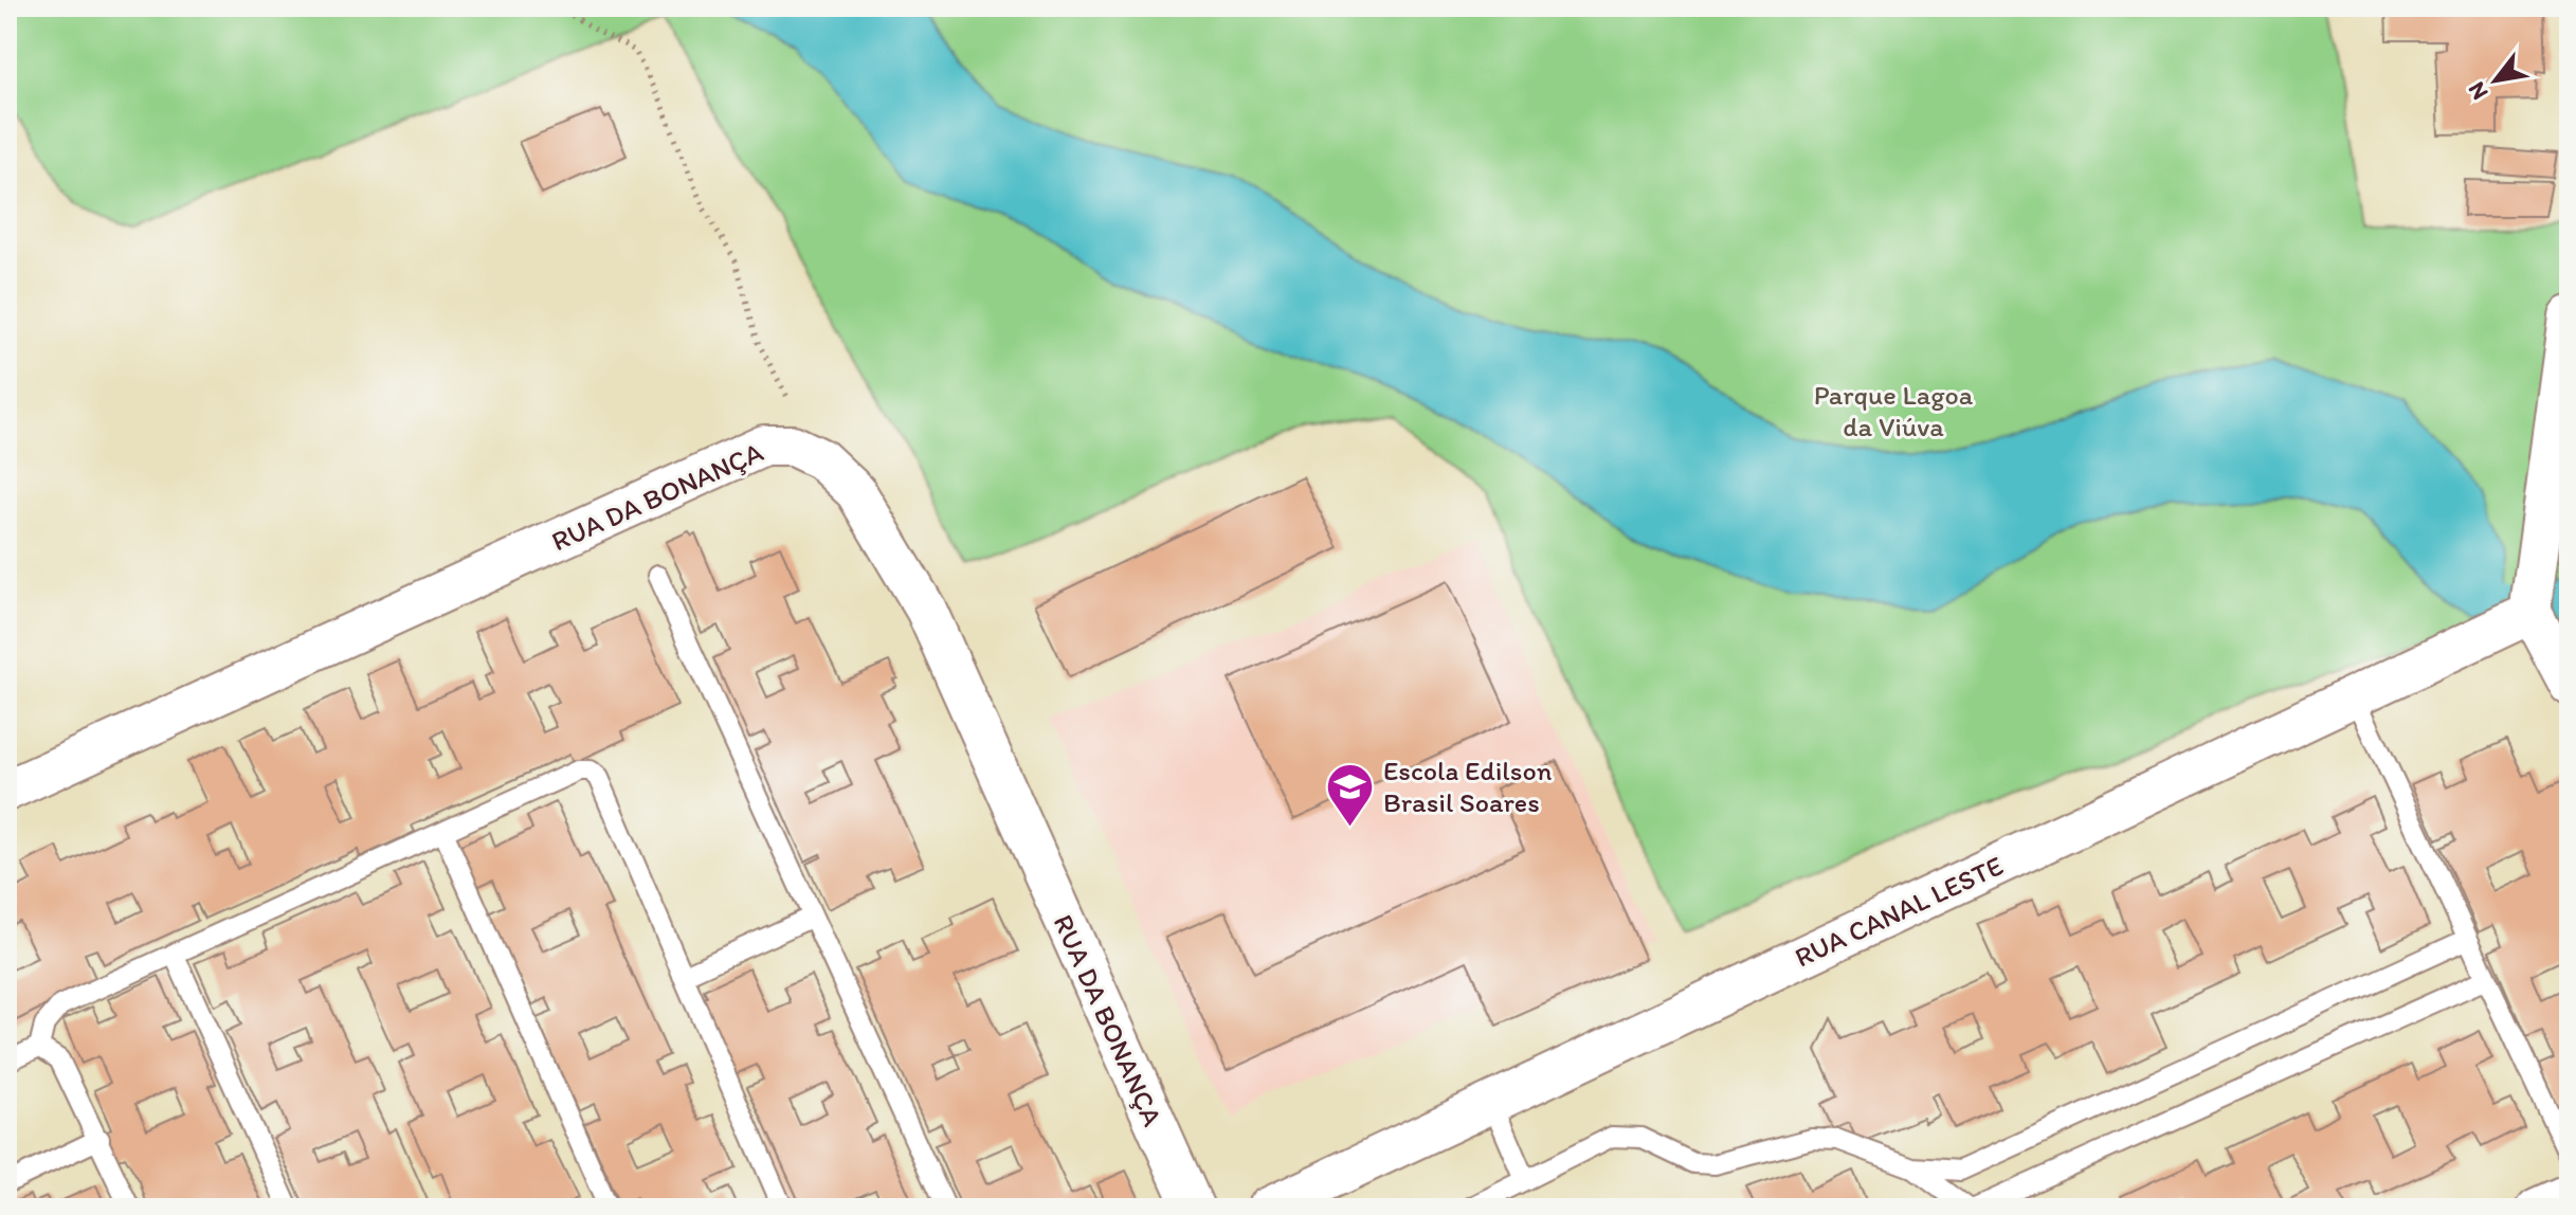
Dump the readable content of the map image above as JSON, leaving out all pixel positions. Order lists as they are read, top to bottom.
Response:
{
  "streets": {
    "street": ["RUA DA BONANÇA", "RUA CANAL LESTE"]
  },
  "parks": ["Parque Lagoa da Viúva"],
  "places": {
    "school or university": ["Escola Edilson Brasil Soares"]
  },
  "north": "bottom left"
}
